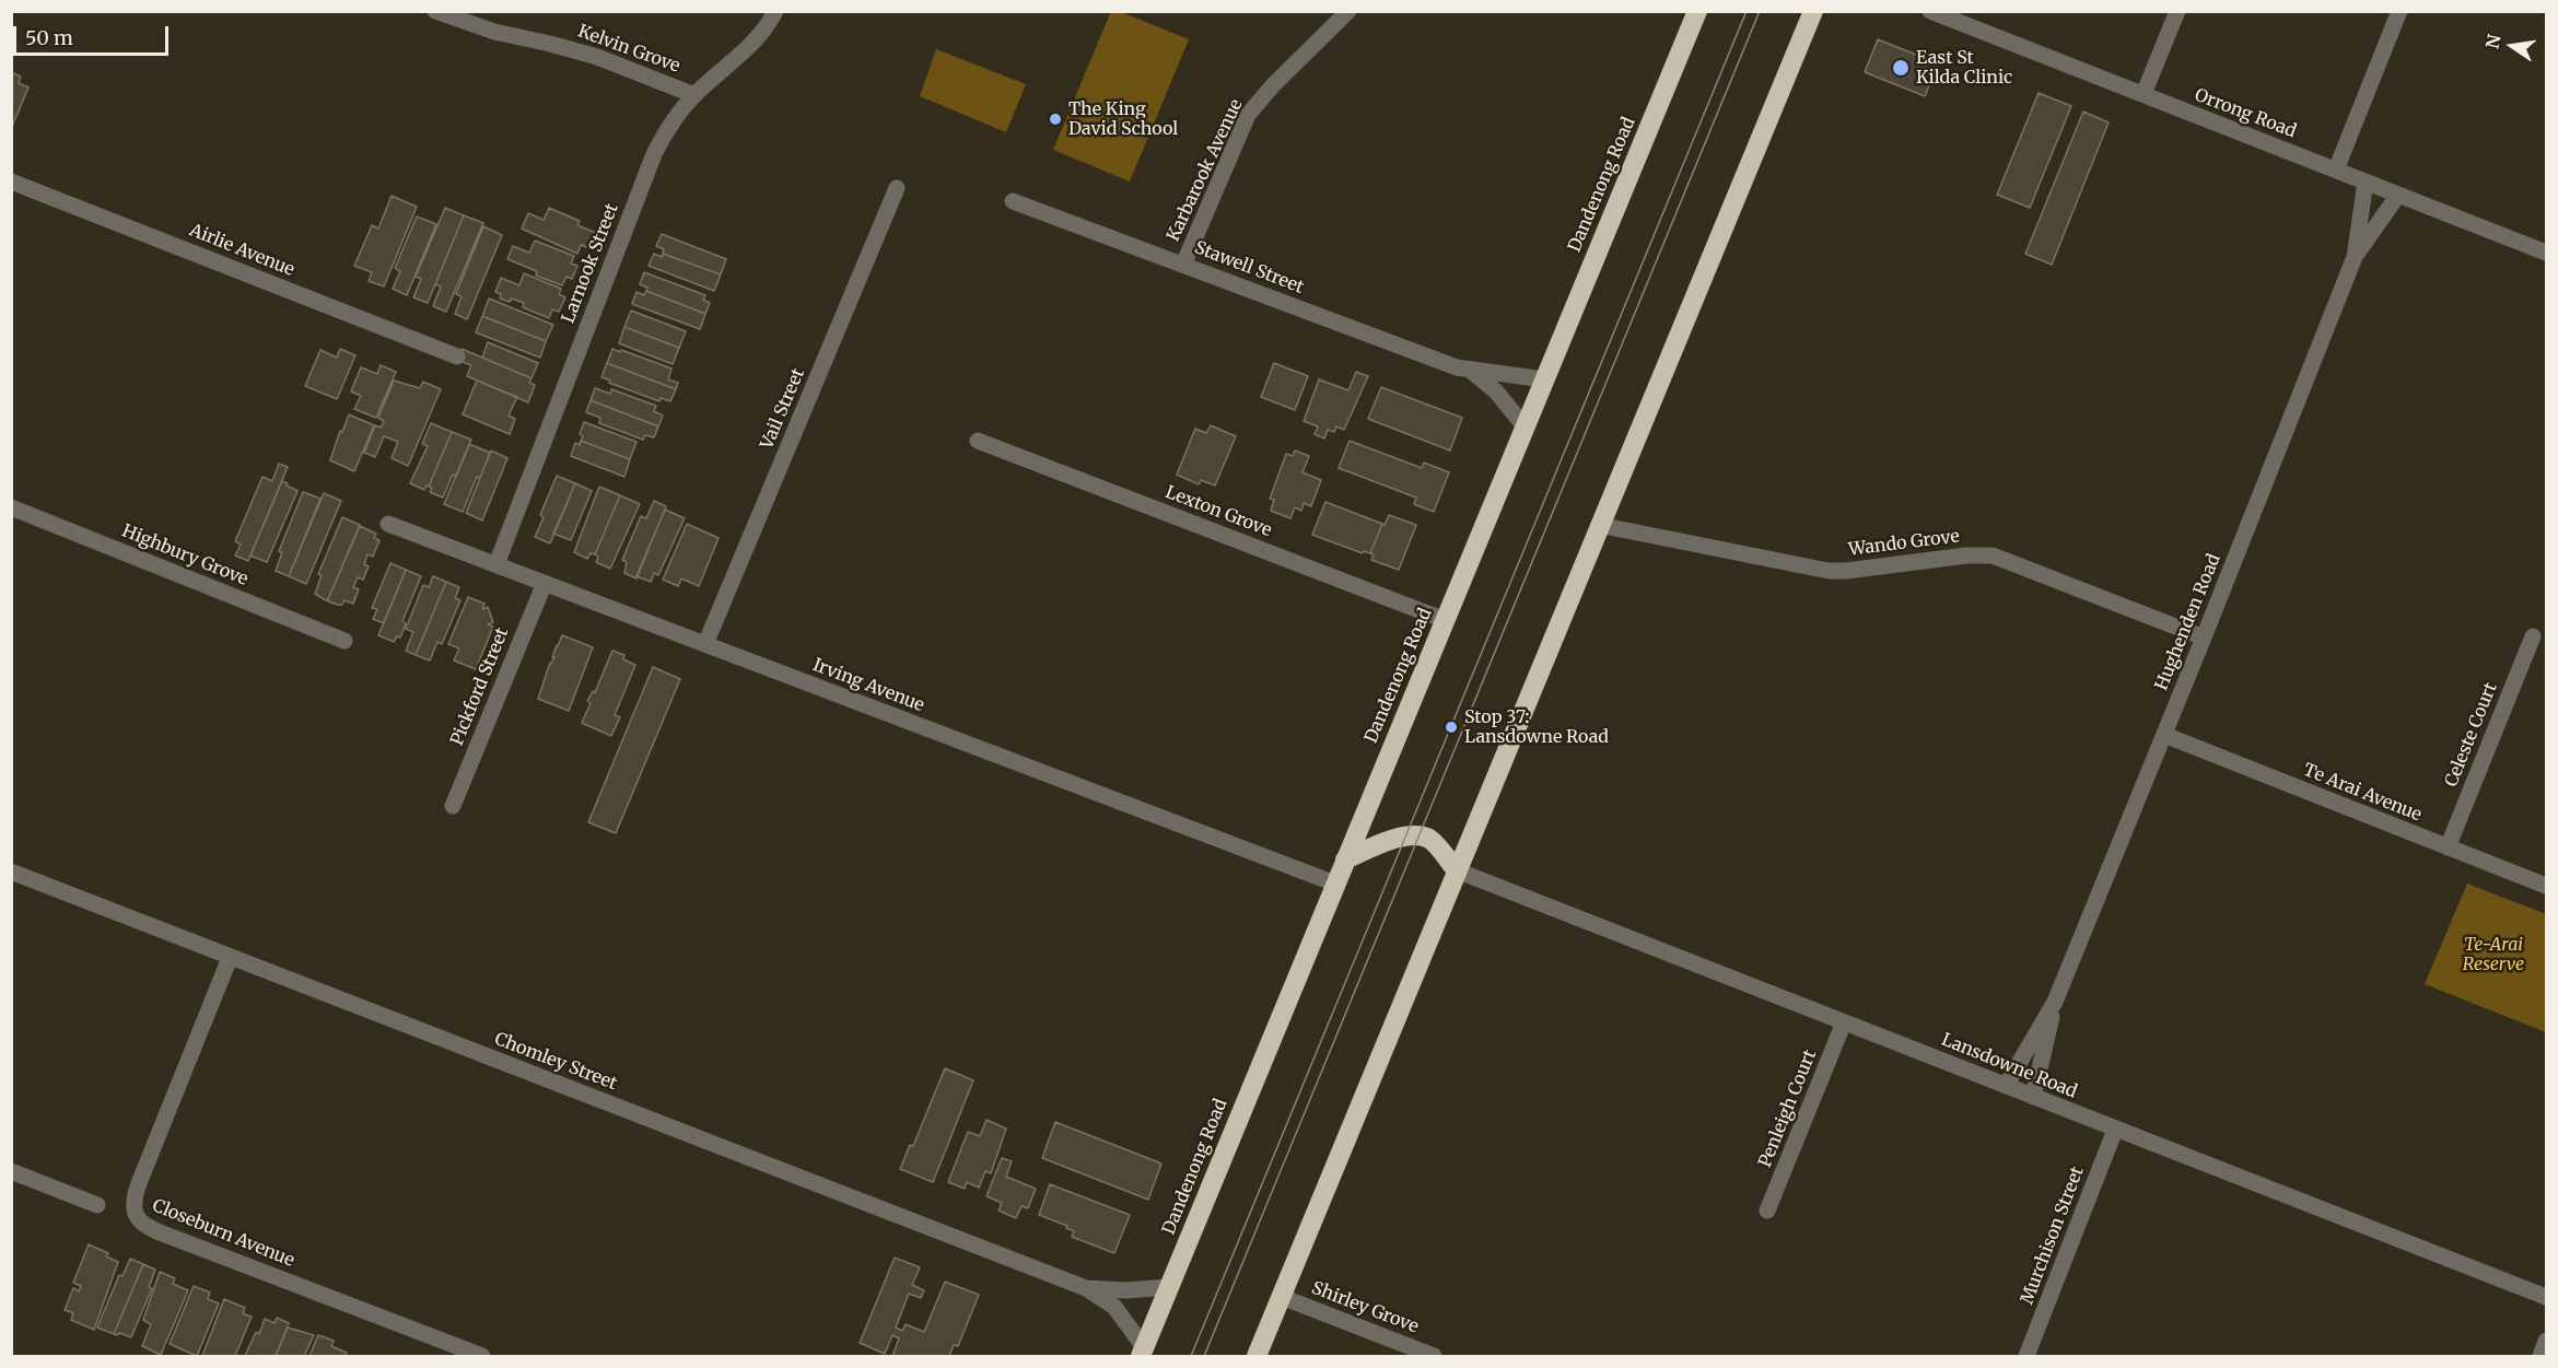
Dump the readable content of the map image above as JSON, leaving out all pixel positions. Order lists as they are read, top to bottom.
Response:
{
  "streets": {
    "highway": ["Dandenong Road"],
    "street": [
      "Kelvin Grove",
      "Orrong Road",
      "Karbarook Avenue",
      "Airlie Avenue",
      "Larnook Street",
      "Stawell Street",
      "Vail Street",
      "Lexton Grove",
      "Wando Grove",
      "Highbury Grove",
      "Hughenden Road",
      "Irving Avenue",
      "Pickford Street",
      "Celeste Court",
      "Te Arai Avenue",
      "Chomley Street",
      "Lansdowne Road",
      "Penleigh Court",
      "Closeburn Avenue",
      "Murchison Street",
      "Shirley Grove"
    ]
  },
  "crossings": [
    ["Kelvin Grove", "Larnook Street"],
    ["Orrong Road", "Hughenden Road"],
    ["Karbarook Avenue", "Stawell Street"],
    ["Dandenong Road", "Stawell Street"],
    ["Dandenong Road", "Lexton Grove"],
    ["Dandenong Road", "Irving Avenue"],
    ["Dandenong Road", "Chomley Street"],
    ["Larnook Street", "Irving Avenue"],
    ["Vail Street", "Irving Avenue"],
    ["Wando Grove", "Hughenden Road"],
    ["Hughenden Road", "Te Arai Avenue"],
    ["Hughenden Road", "Lansdowne Road"],
    ["Irving Avenue", "Pickford Street"],
    ["Celeste Court", "Te Arai Avenue"],
    ["Chomley Street", "Closeburn Avenue"],
    ["Lansdowne Road", "Penleigh Court"],
    ["Lansdowne Road", "Murchison Street"]
  ],
  "parks": ["Te-Arai Reserve"],
  "places": ["East St Kilda Clinic", "The King David School", "Stop 37: Lansdowne Road"],
  "scale_bar": "50 m",
  "north": "left"
}
